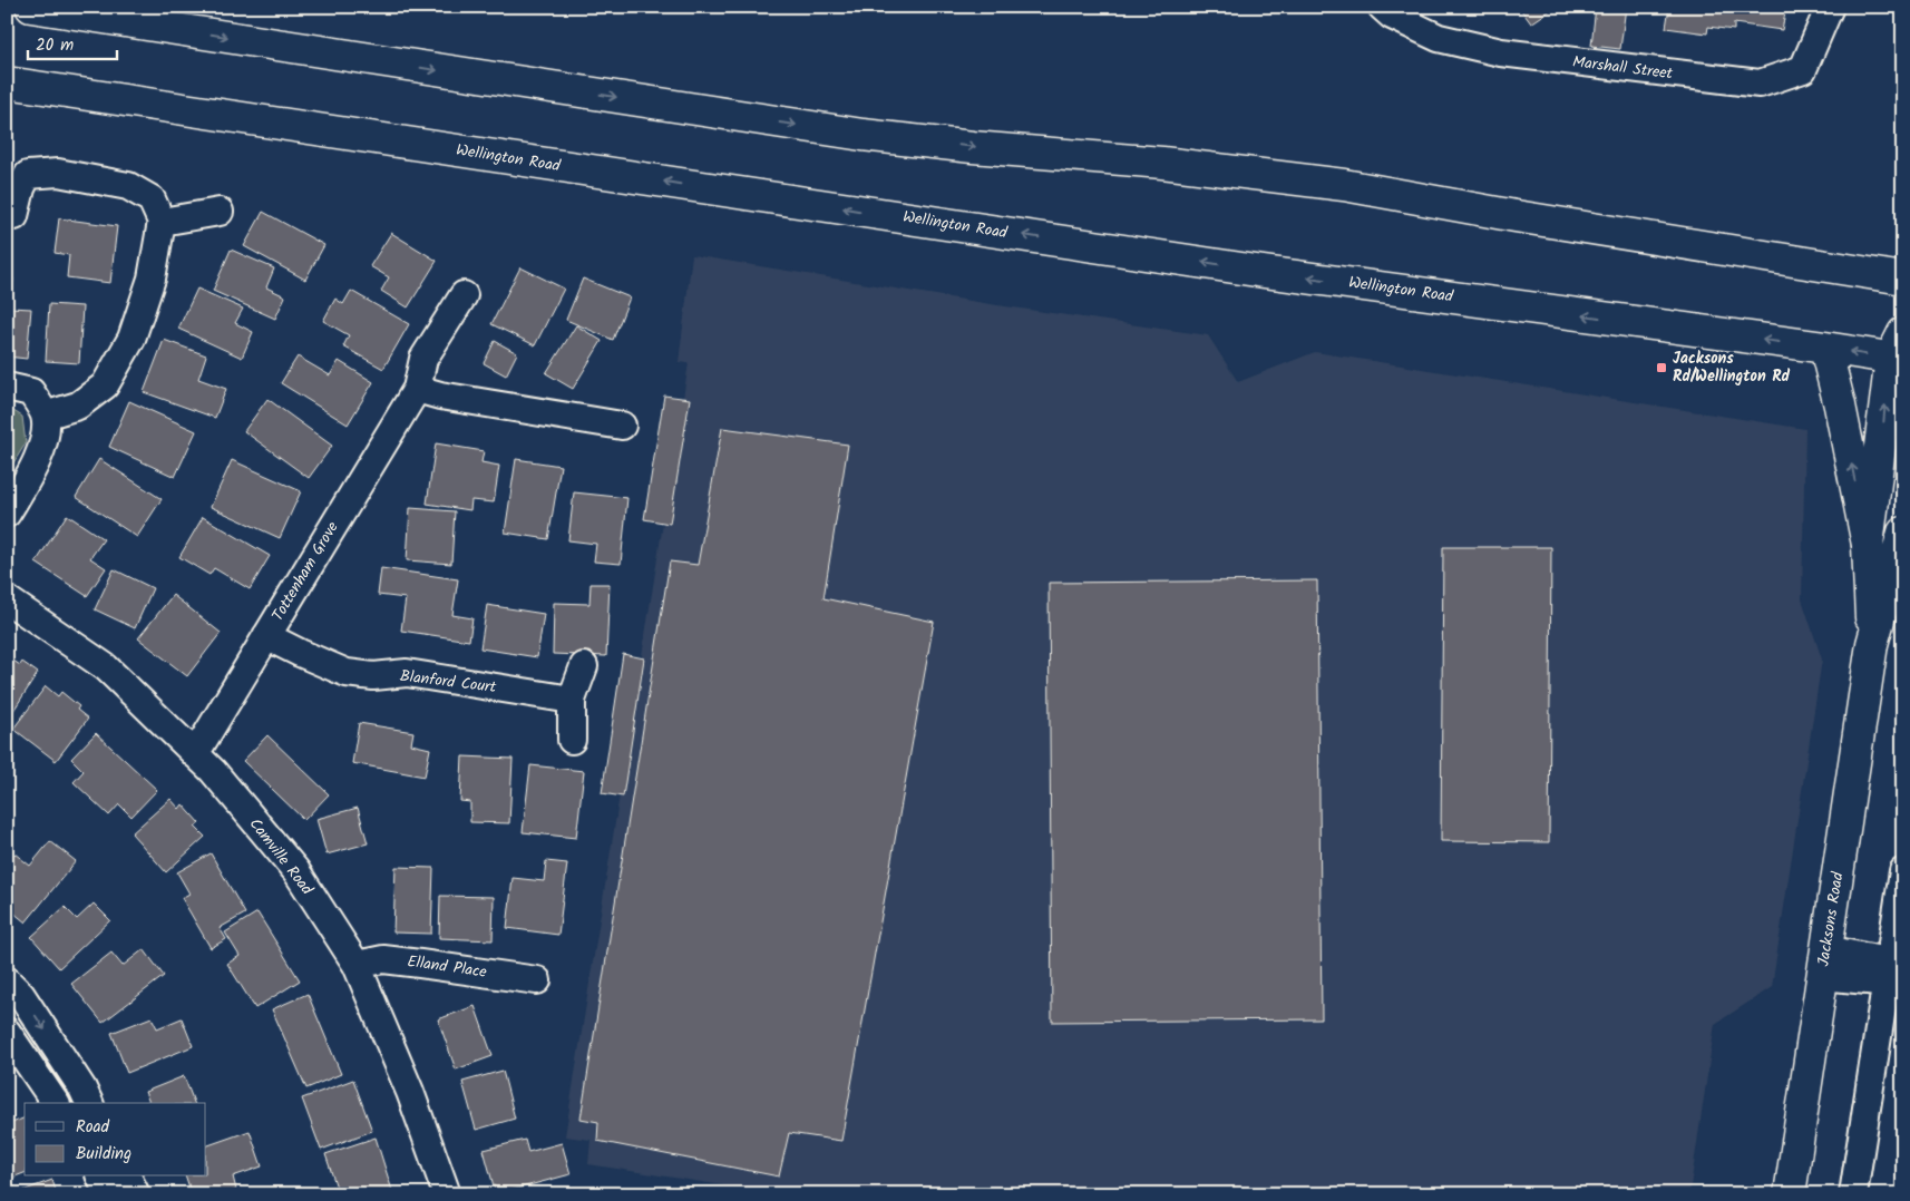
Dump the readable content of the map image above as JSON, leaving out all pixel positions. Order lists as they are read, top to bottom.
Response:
{
  "streets": {
    "main road": ["Wellington Road", "Jacksons Road"],
    "street": [
      "Marshall Street",
      "Tottenham Grove",
      "Blanford Court",
      "Camville Road",
      "Elland Place"
    ]
  },
  "crossings": [
    ["Wellington Road", "Jacksons Road"],
    ["Tottenham Grove", "Blanford Court"],
    ["Tottenham Grove", "Camville Road"],
    ["Camville Road", "Elland Place"]
  ],
  "places": {
    "transit": ["Jacksons Rd/Wellington Rd"]
  },
  "legend": ["Road", "Building"],
  "scale_bar": "20 m"
}
